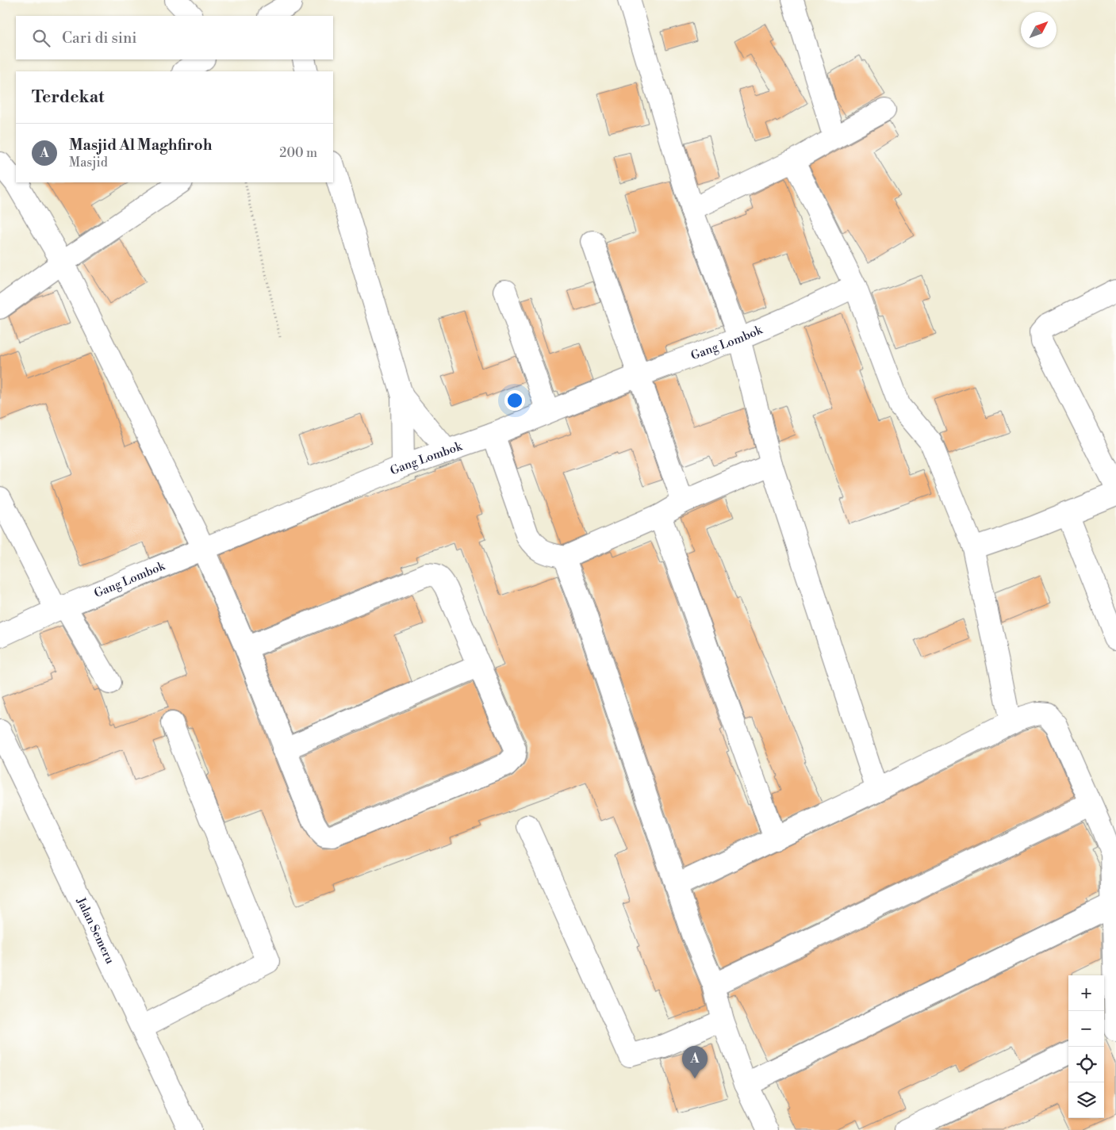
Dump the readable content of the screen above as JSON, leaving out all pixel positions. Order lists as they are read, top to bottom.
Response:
{
  "streets": {
    "street": ["Gang Lombok", "Jalan Semeru"]
  },
  "north": "top right",
  "page": {
    "search": "Cari di sini",
    "heading": "Terdekat",
    "list": [
      {
        "mark": "A",
        "name": "Masjid Al Maghfiroh",
        "note": "Masjid",
        "value": "200 m"
      }
    ],
    "map_buttons": ["+", "−"],
    "pins": "A"
  }
}
